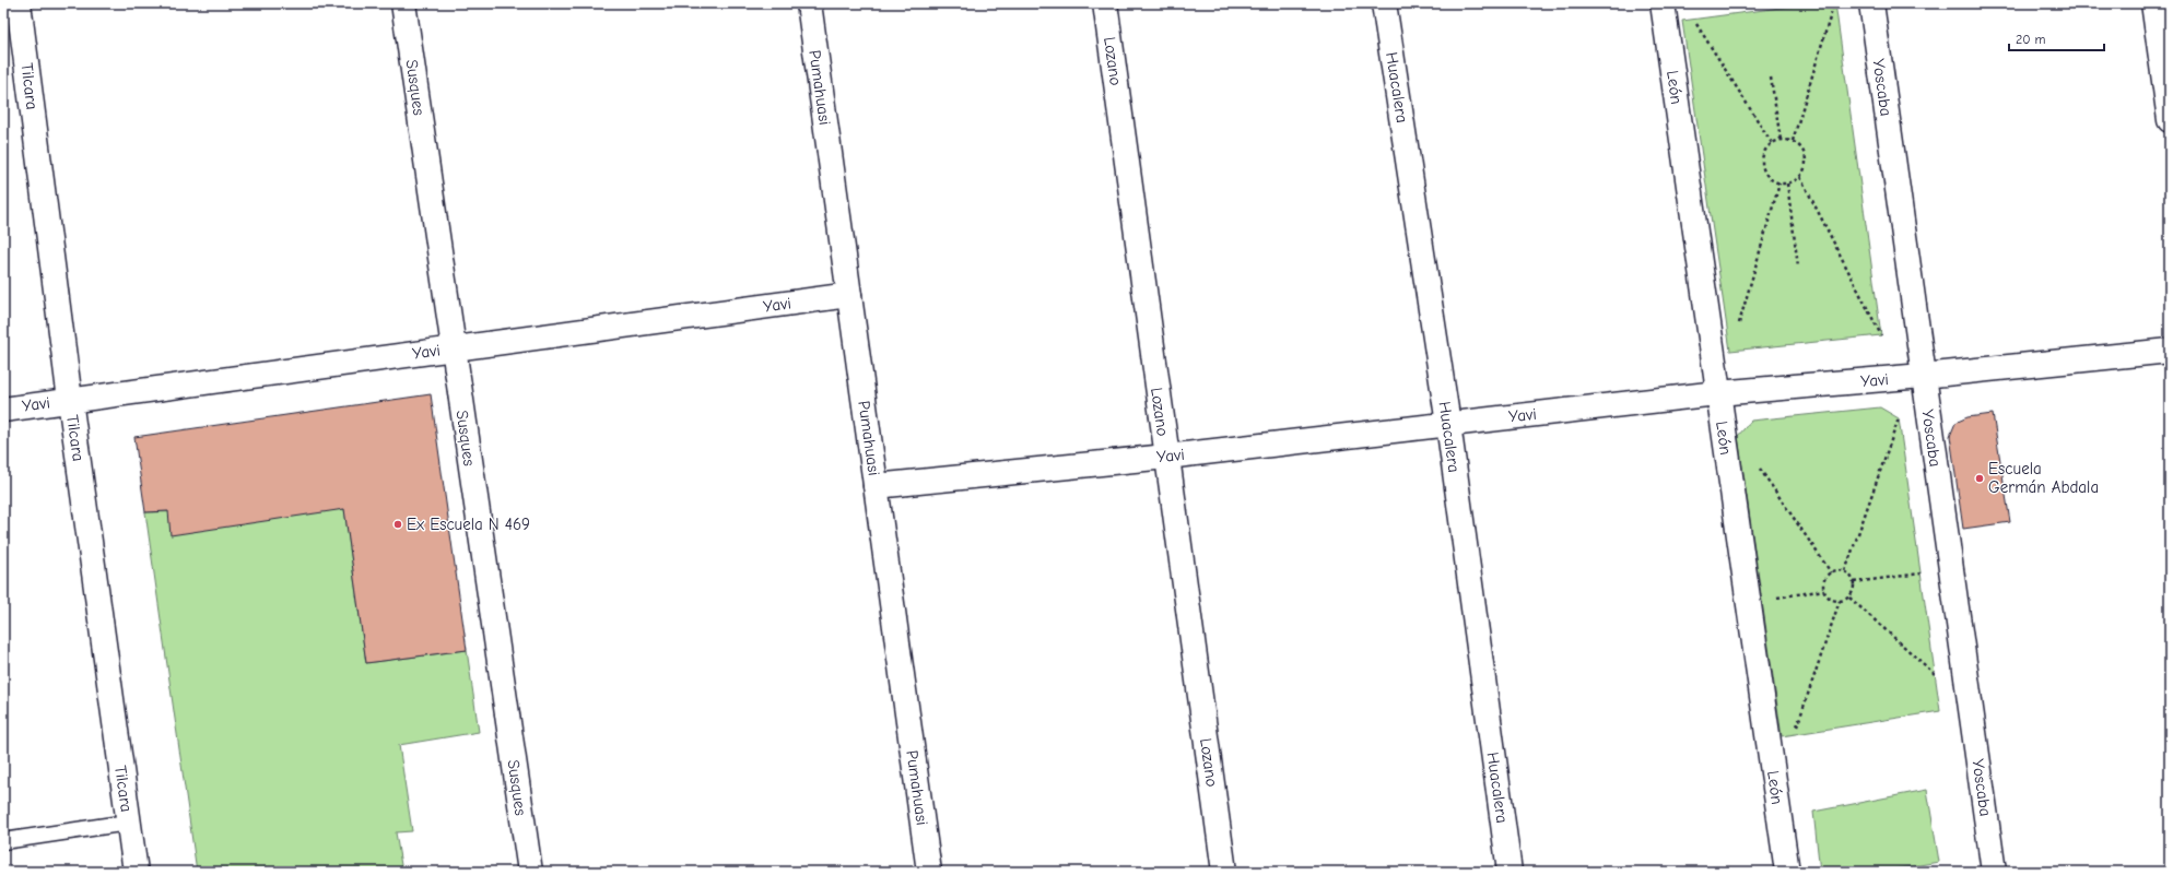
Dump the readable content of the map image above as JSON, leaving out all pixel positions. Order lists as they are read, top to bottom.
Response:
{
  "streets": {
    "street": [
      "Lozano",
      "Tilcara",
      "Susques",
      "Pumahuasi",
      "Huacalera",
      "León",
      "Yoscaba",
      "Yavi"
    ]
  },
  "crossings": [
    ["Lozano", "Yavi"],
    ["Tilcara", "Yavi"],
    ["Susques", "Yavi"],
    ["Pumahuasi", "Yavi"],
    ["Huacalera", "Yavi"],
    ["León", "Yavi"],
    ["Yoscaba", "Yavi"]
  ],
  "places": ["Escuela Germán Abdala", "Ex Escuela N 469"],
  "scale_bar": "20 m"
}
